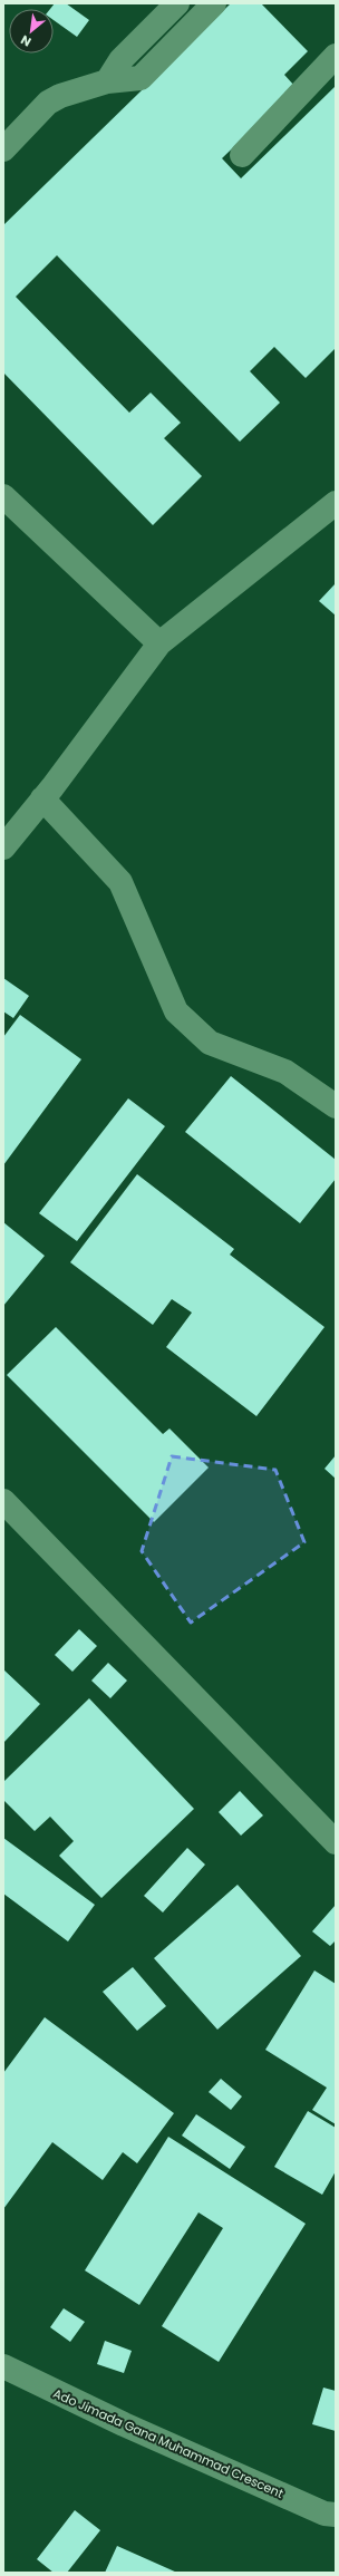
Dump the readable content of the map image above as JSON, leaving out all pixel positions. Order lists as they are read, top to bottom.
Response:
{
  "streets": {
    "street": ["Ado Jimada Gana Muhammad Crescent"]
  },
  "north": "bottom left"
}
